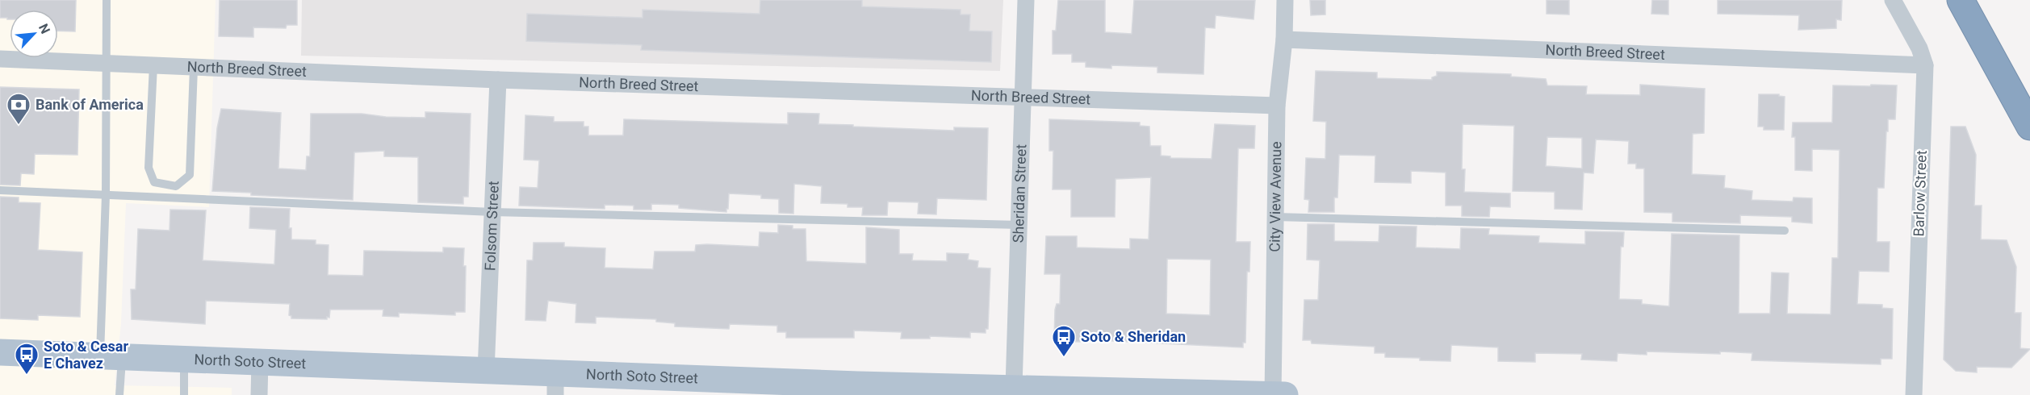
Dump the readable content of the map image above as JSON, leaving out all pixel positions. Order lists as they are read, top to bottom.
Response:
{
  "streets": {
    "main road": ["North Soto Street"],
    "street": [
      "North Breed Street",
      "Sheridan Street",
      "Barlow Street",
      "City View Avenue",
      "Folsom Street"
    ]
  },
  "crossings": [
    ["North Breed Street", "Sheridan Street"],
    ["North Breed Street", "Barlow Street"],
    ["North Breed Street", "City View Avenue"],
    ["North Breed Street", "Folsom Street"],
    ["Sheridan Street", "North Soto Street"],
    ["City View Avenue", "North Soto Street"],
    ["Folsom Street", "North Soto Street"]
  ],
  "places": {
    "bank": ["Bank of America"],
    "bus stop": ["Soto & Sheridan", "Soto & Cesar E Chavez"]
  },
  "north": "top right"
}
